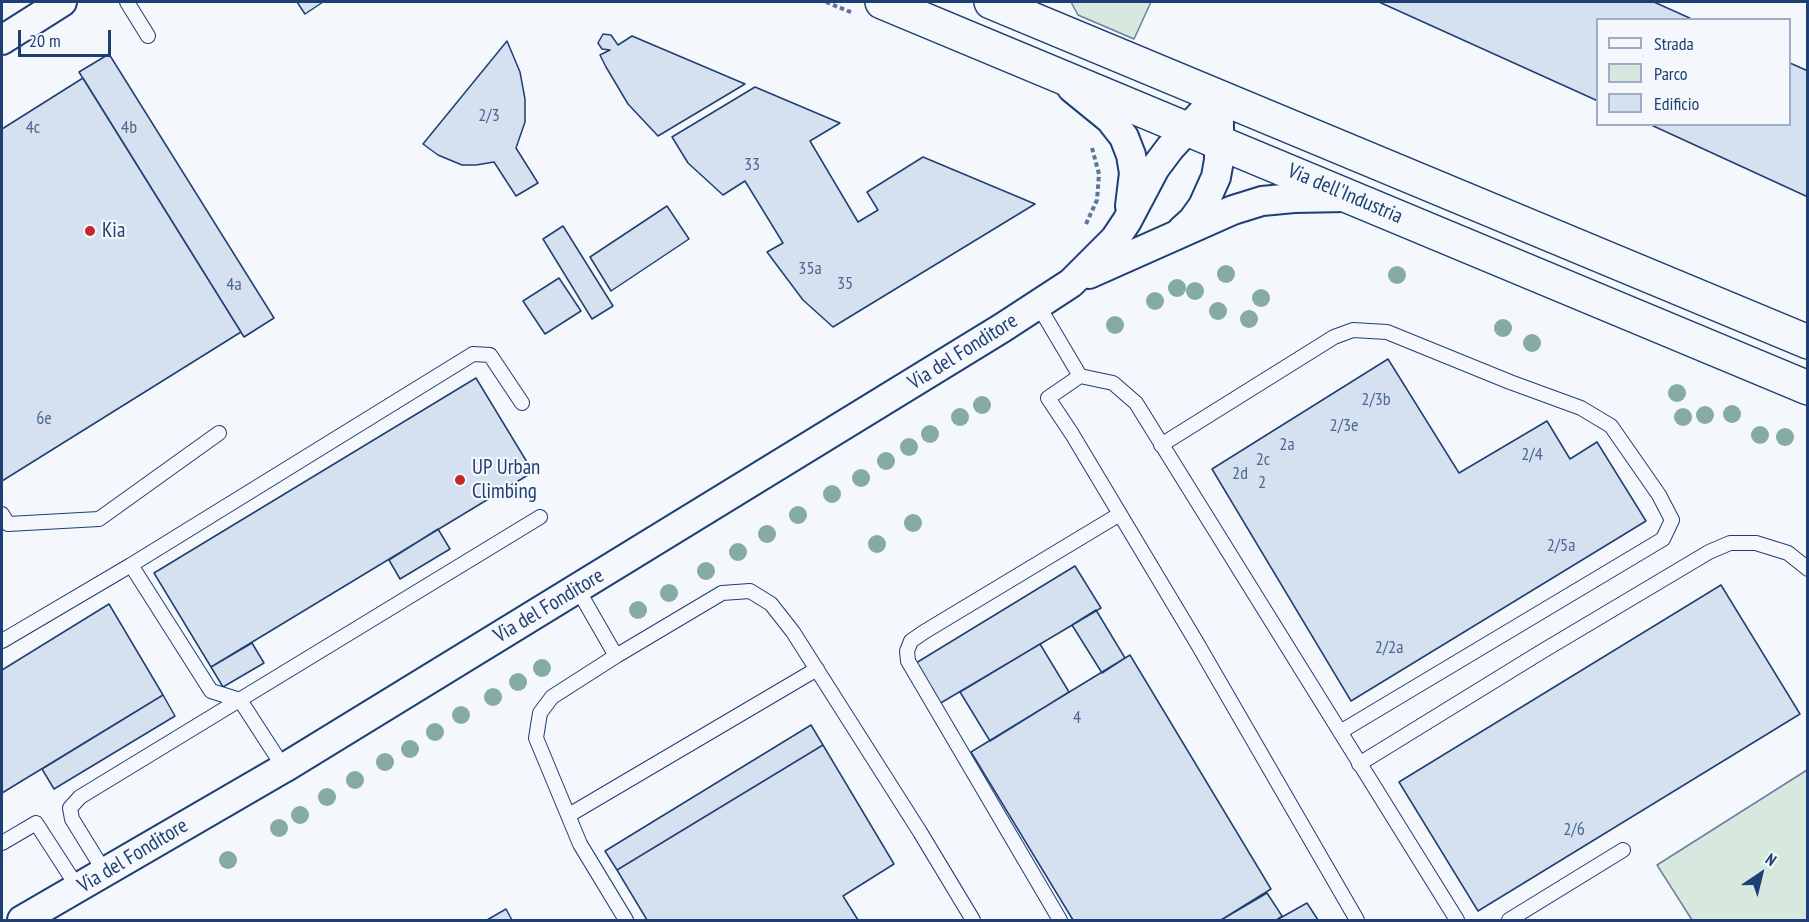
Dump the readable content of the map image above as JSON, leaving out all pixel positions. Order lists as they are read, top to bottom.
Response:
{
  "streets": {
    "main road": ["Via dell'Industria"],
    "street": ["Via del Fonditore"]
  },
  "crossings": [
    ["Via dell'Industria", "Via del Fonditore"]
  ],
  "places": ["Kia", "UP Urban Climbing"],
  "house_numbers": [
    "2/3",
    "4c",
    "4b",
    "33",
    "35a",
    "35",
    "4a",
    "2/3b",
    "6e",
    "2/3e",
    "2a",
    "2/4",
    "2c",
    "2d",
    "2",
    "2/5a",
    "2/2a",
    "4",
    "2/6"
  ],
  "legend": ["Strada", "Parco", "Edificio"],
  "scale_bar": "20 m",
  "north": "top right"
}
